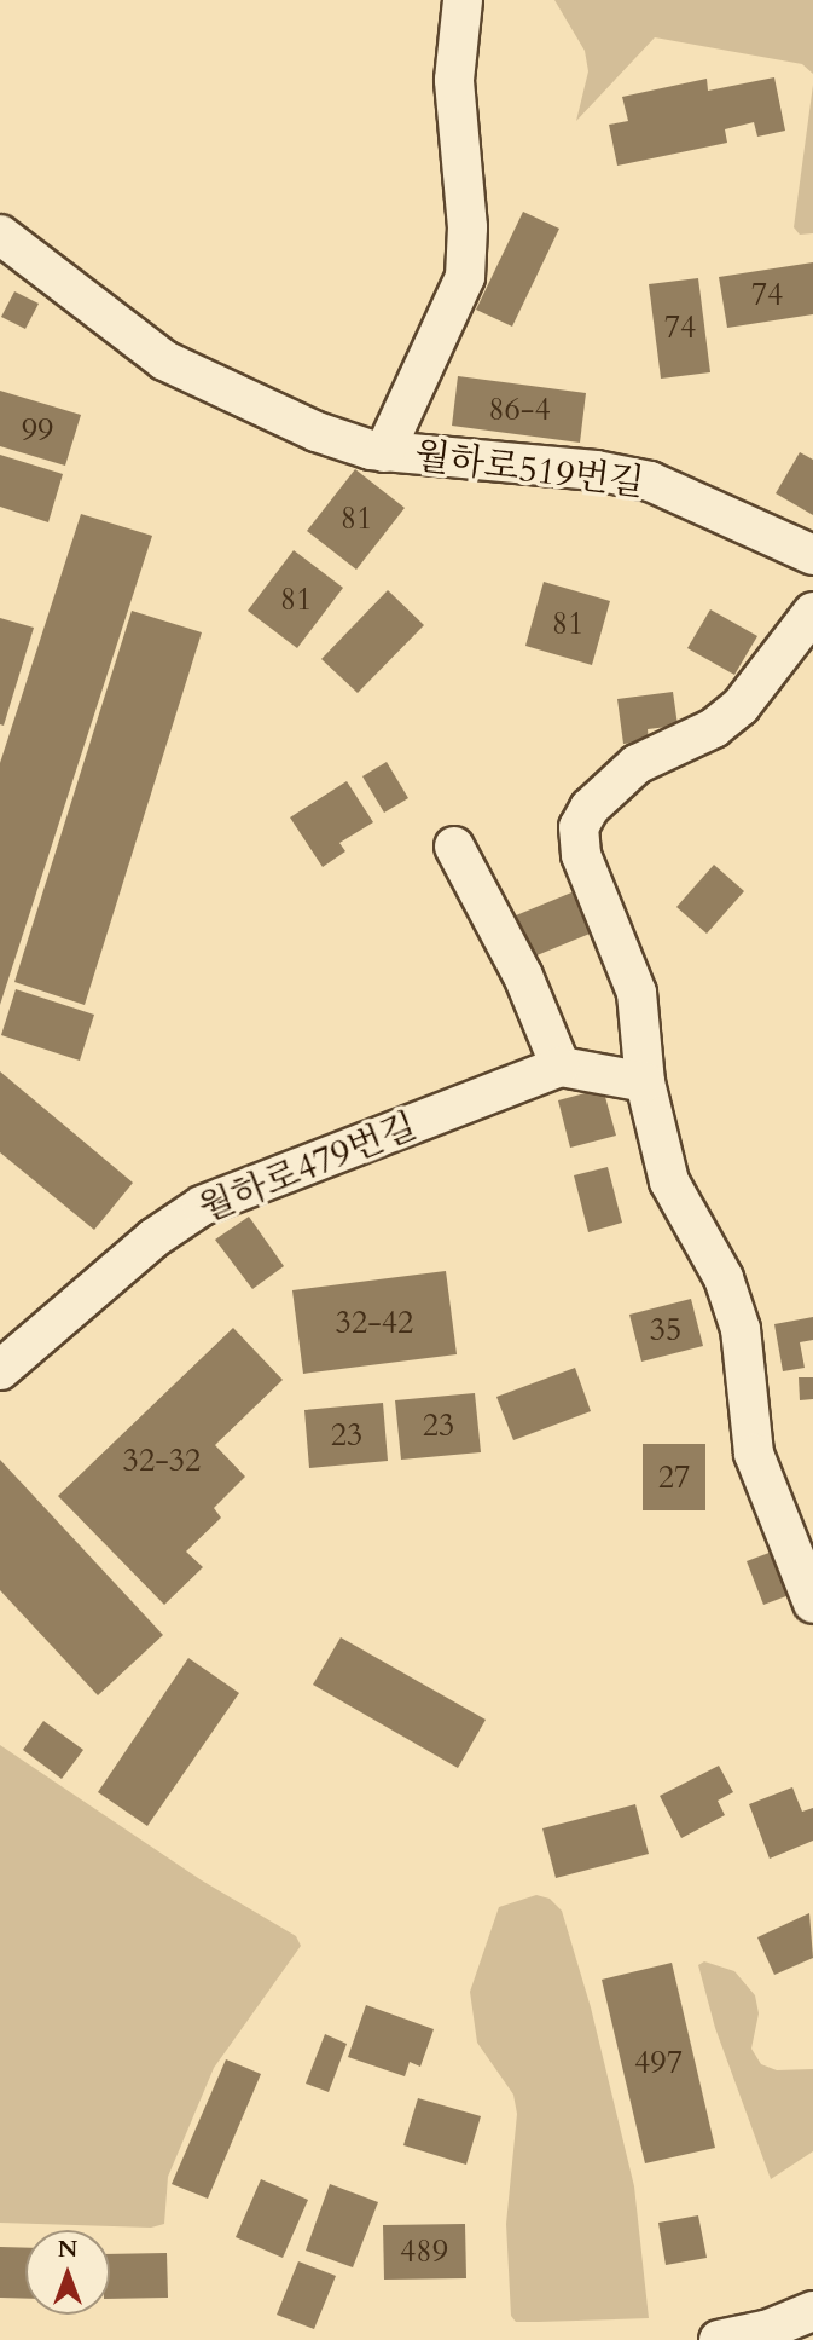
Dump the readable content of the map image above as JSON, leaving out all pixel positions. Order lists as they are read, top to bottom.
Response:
{
  "streets": {
    "street": ["월하로519번길", "월하로479번길"]
  },
  "house_numbers": [
    "74",
    "74",
    "86-4",
    "99",
    "81",
    "81",
    "81",
    "32-42",
    "35",
    "23",
    "23",
    "32-32",
    "27",
    "497",
    "489"
  ],
  "north": "top"
}
